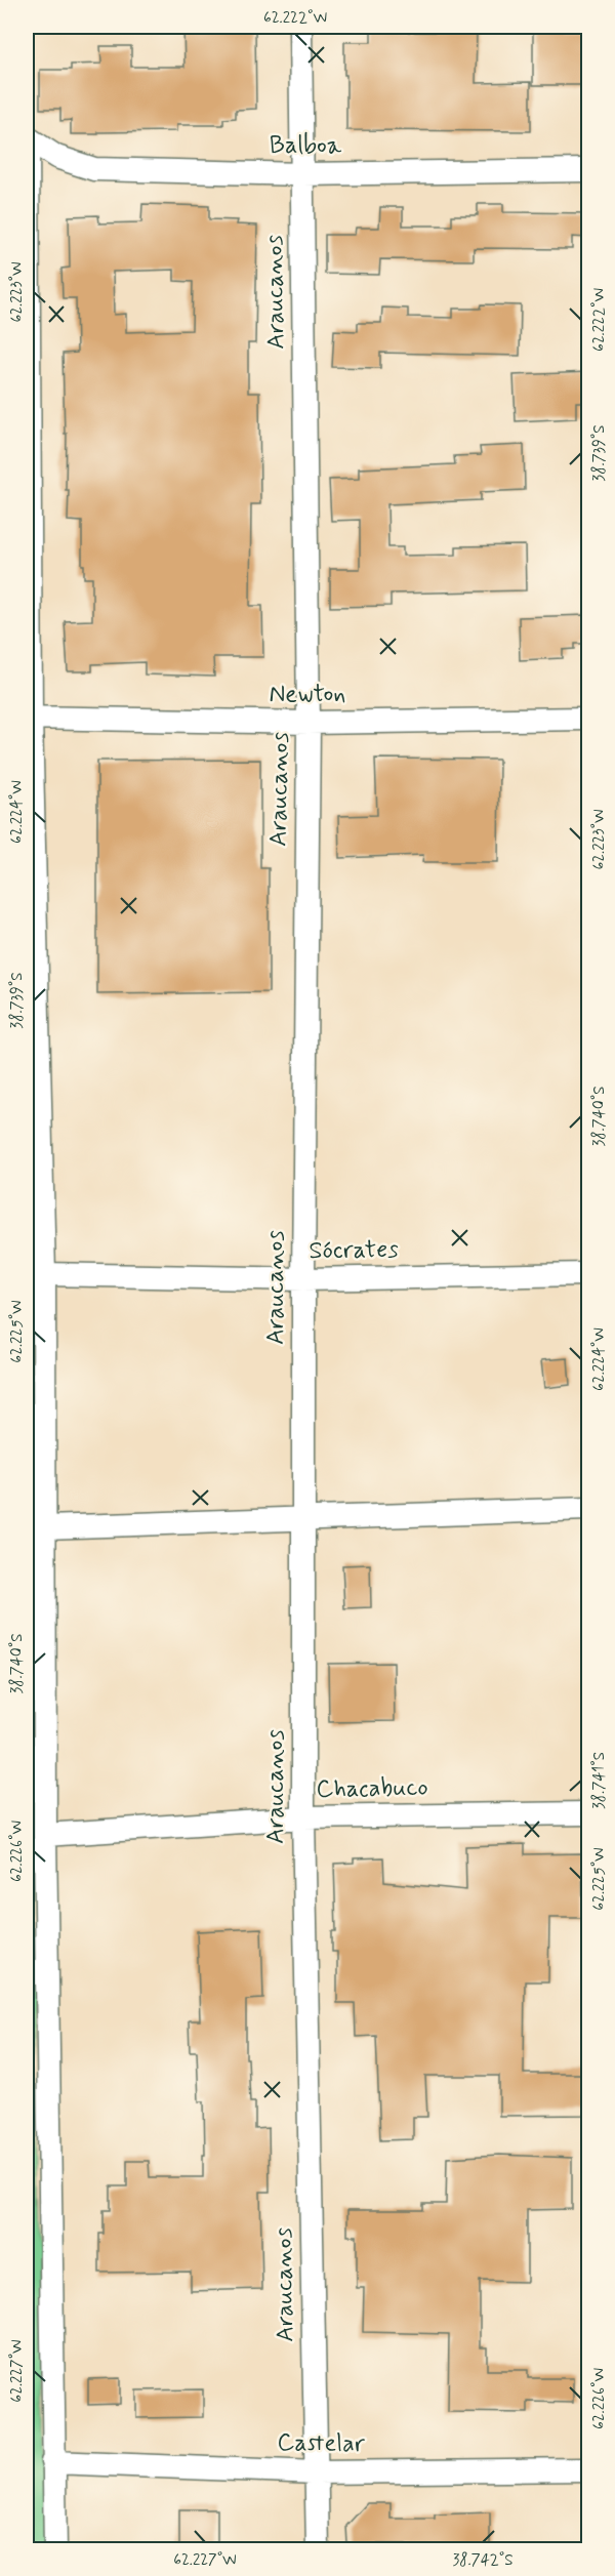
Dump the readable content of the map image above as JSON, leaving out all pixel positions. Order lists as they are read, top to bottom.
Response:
{
  "streets": {
    "street": [
      "Balboa",
      "Araucanos",
      "Newton",
      "Sócrates",
      "Chacabuco",
      "Castelar"
    ]
  },
  "crossings": [
    ["Balboa", "Araucanos"],
    ["Araucanos", "Newton"],
    ["Araucanos", "Sócrates"],
    ["Araucanos", "Chacabuco"],
    ["Araucanos", "Castelar"]
  ],
  "coordinates": [
    "62.222°W",
    "62.223°W",
    "38.739°S",
    "62.224°W",
    "38.740°S",
    "62.225°W",
    "38.741°S",
    "62.226°W",
    "62.227°W",
    "38.742°S"
  ]
}
